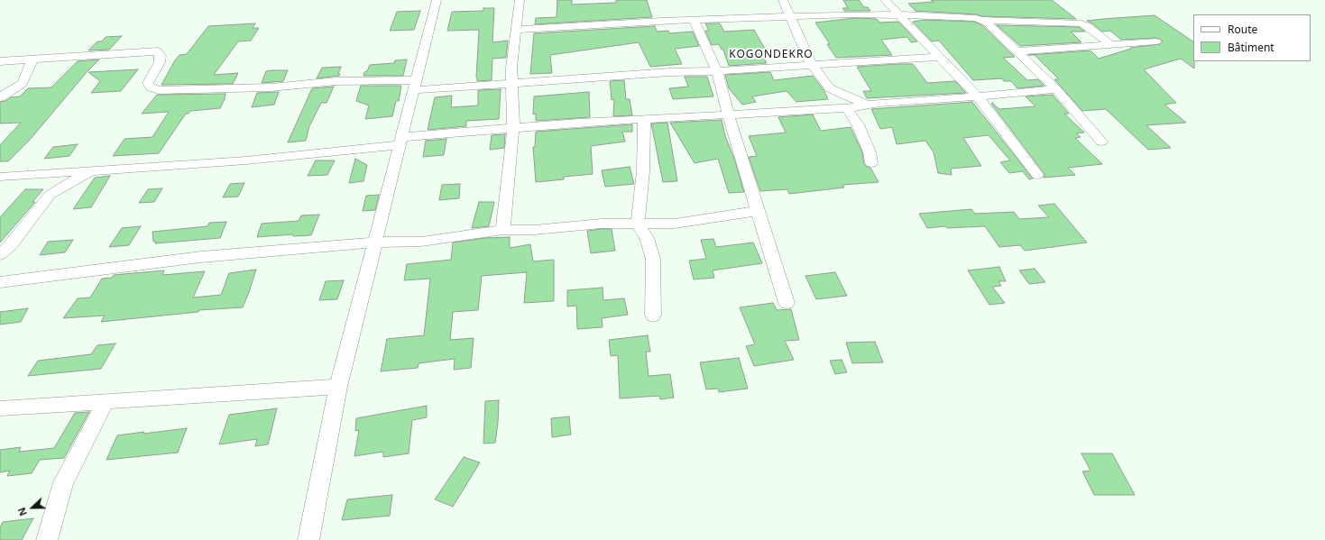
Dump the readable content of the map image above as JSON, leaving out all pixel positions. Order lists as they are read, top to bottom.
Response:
{
  "districts": ["KOGONDEKRO"],
  "legend": ["Route", "Bâtiment"],
  "north": "left"
}
